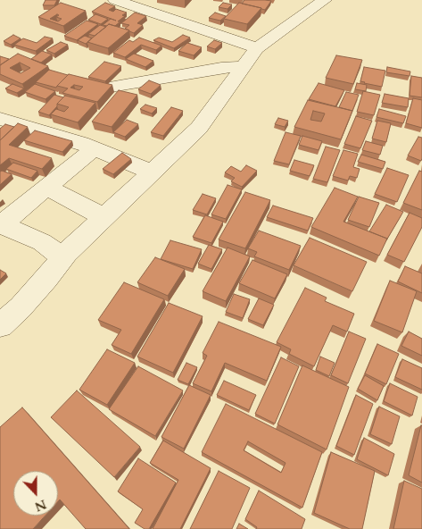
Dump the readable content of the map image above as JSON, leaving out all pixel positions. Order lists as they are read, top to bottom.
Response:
{
  "north": "bottom"
}
